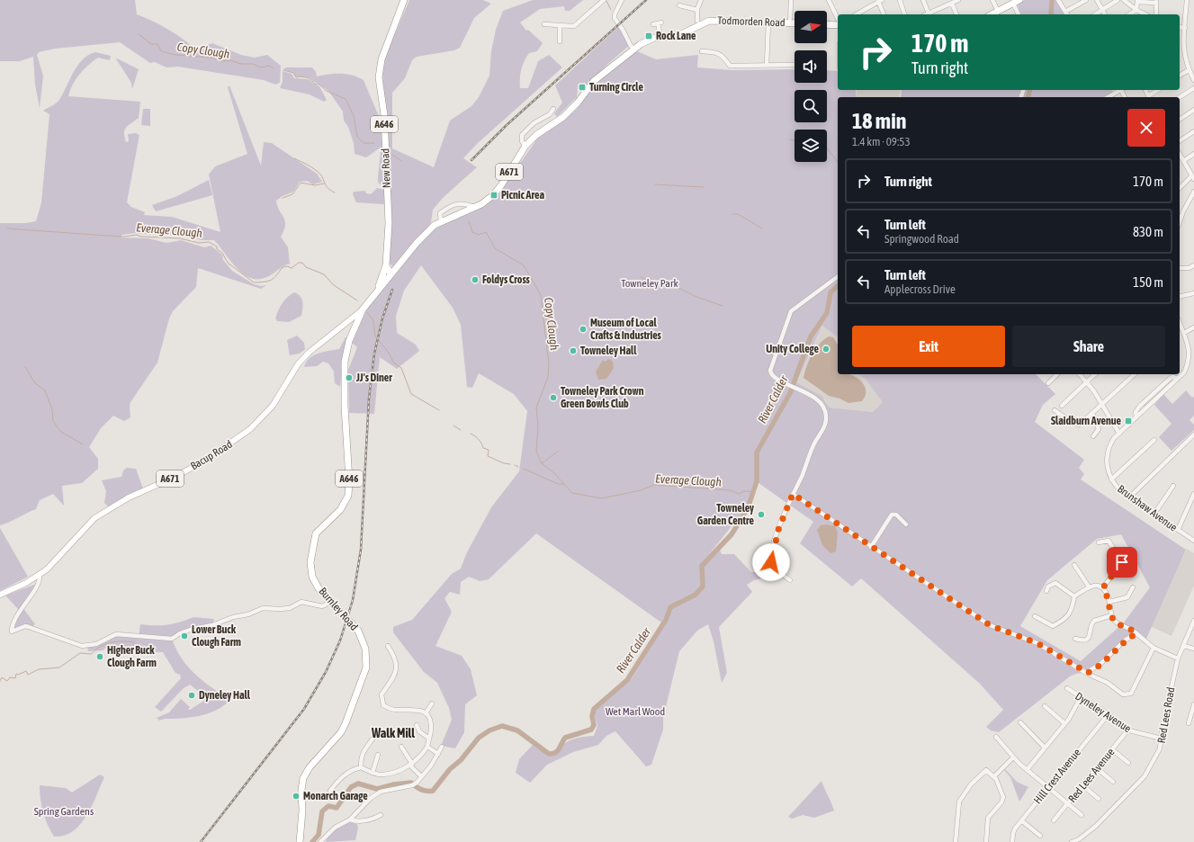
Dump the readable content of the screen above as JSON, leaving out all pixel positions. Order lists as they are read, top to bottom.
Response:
{
  "streets": {
    "highway": [
      "Todmorden Road",
      "A646",
      "New Road",
      "A671",
      "Burnley Road"
    ],
    "main road": ["Bacup Road"],
    "street": [
      "Brunshaw Avenue",
      "Dyneley Avenue",
      "Red Lees Road",
      "Red Lees Avenue",
      "Hill Crest Avenue"
    ]
  },
  "crossings": [
    ["Todmorden Road", "New Road"],
    ["Todmorden Road", "Burnley Road"],
    ["New Road", "Burnley Road"],
    ["Bacup Road", "Burnley Road"],
    ["Dyneley Avenue", "Red Lees Road"],
    ["Dyneley Avenue", "Red Lees Avenue"],
    ["Dyneley Avenue", "Hill Crest Avenue"]
  ],
  "districts": ["Walk Mill"],
  "water": ["Copy Clough", "Everage Clough", "River Calder"],
  "parks": ["Towneley Park", "Wet Marl Wood", "Spring Gardens"],
  "places": {
    "transit": [
      "Rock Lane",
      "Turning Circle",
      "Picnic Area",
      "Slaidburn Avenue"
    ],
    "other": [
      "Foldys Cross",
      "Museum of Local Crafts & Industries",
      "Unity College",
      "Towneley Hall",
      "JJ's Diner",
      "Towneley Park Crown Green Bowls Club",
      "Towneley Garden Centre",
      "Lower Buck Clough Farm",
      "Higher Buck Clough Farm",
      "Dyneley Hall",
      "Monarch Garage"
    ]
  },
  "north": "right",
  "page": {
    "turn": ["170 m", "Turn right"],
    "heading": ["18 min", "1.4 km · 09:53"],
    "list": [
      {
        "name": "Turn right",
        "value": "170 m"
      },
      {
        "name": "Turn left",
        "note": "Springwood Road",
        "value": "830 m"
      },
      {
        "name": "Turn left",
        "note": "Applecross Drive",
        "value": "150 m"
      }
    ],
    "buttons": ["Exit", "Share"]
  }
}
